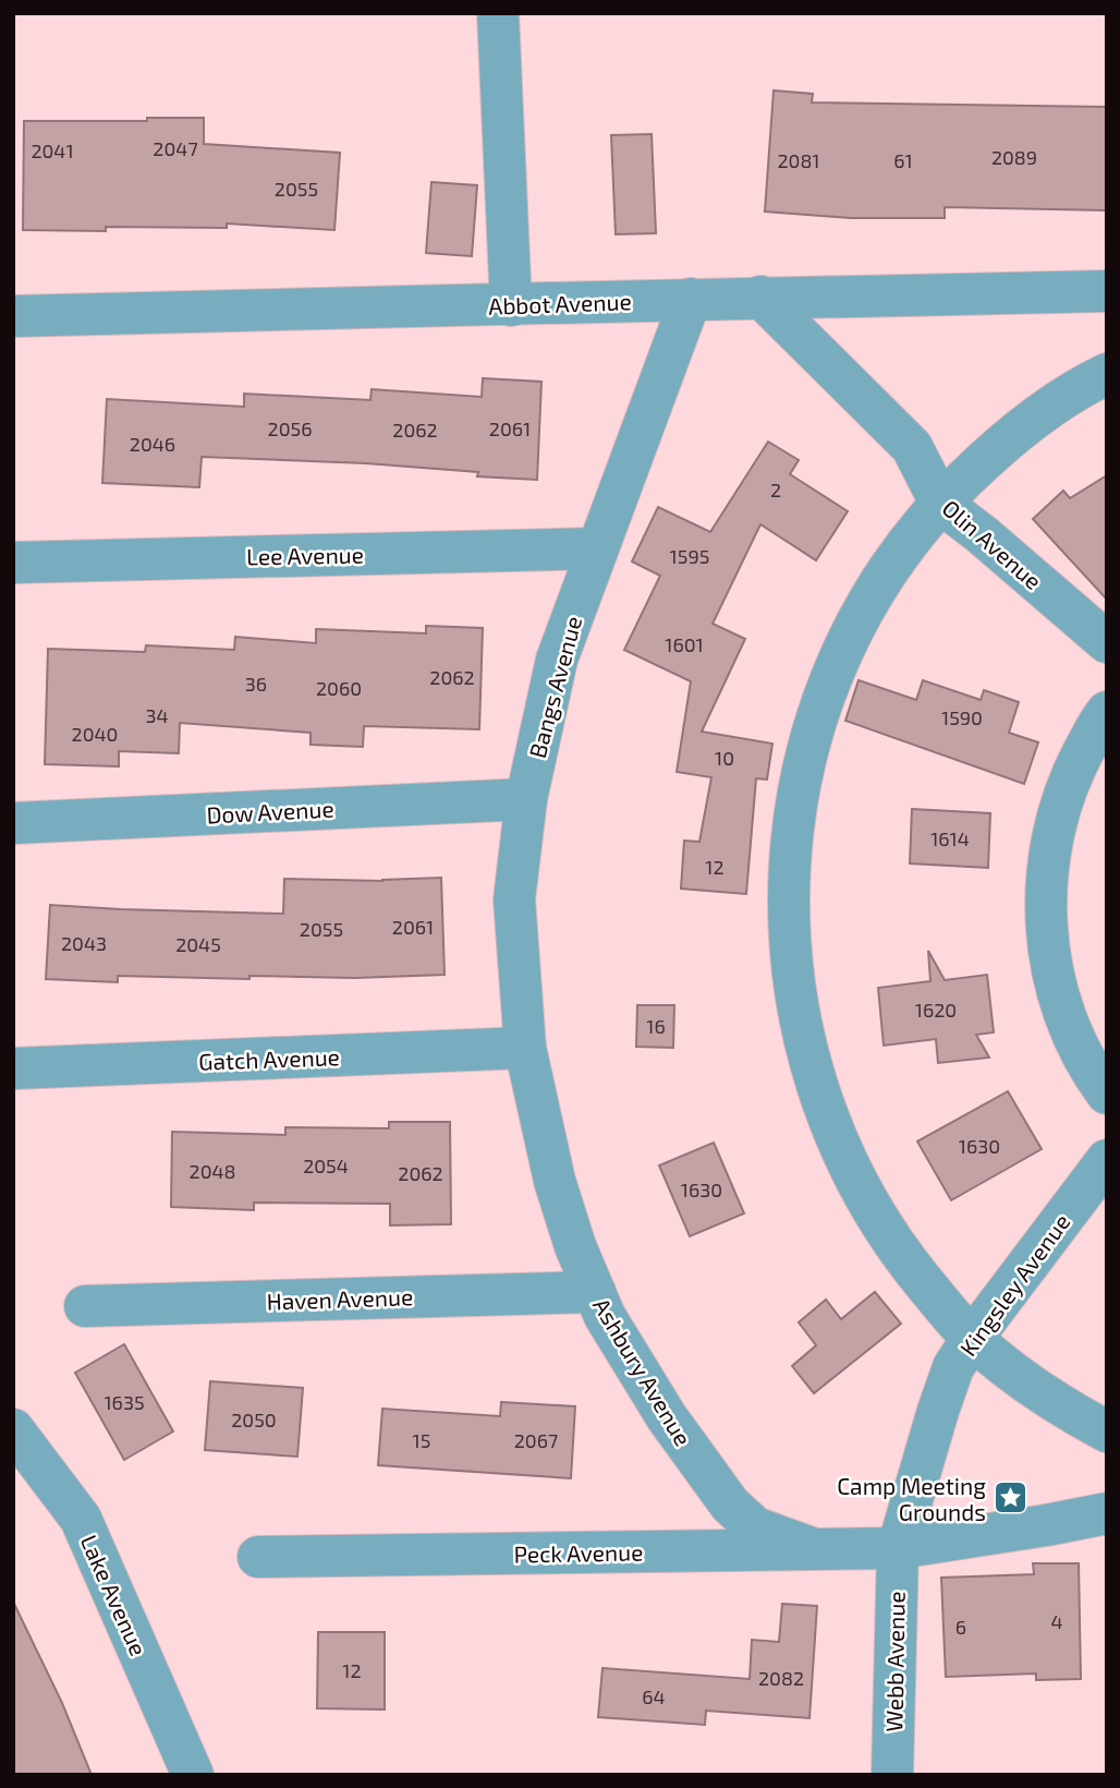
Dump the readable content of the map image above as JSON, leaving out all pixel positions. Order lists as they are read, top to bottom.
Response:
{
  "streets": {
    "street": [
      "Abbot Avenue",
      "Olin Avenue",
      "Lee Avenue",
      "Bangs Avenue",
      "Dow Avenue",
      "Gatch Avenue",
      "Kingsley Avenue",
      "Haven Avenue",
      "Ashbury Avenue",
      "Peck Avenue",
      "Lake Avenue",
      "Webb Avenue"
    ]
  },
  "crossings": [
    ["Abbot Avenue", "Olin Avenue"],
    ["Abbot Avenue", "Bangs Avenue"],
    ["Lee Avenue", "Bangs Avenue"],
    ["Bangs Avenue", "Dow Avenue"],
    ["Bangs Avenue", "Gatch Avenue"],
    ["Bangs Avenue", "Ashbury Avenue"],
    ["Gatch Avenue", "Ashbury Avenue"],
    ["Kingsley Avenue", "Peck Avenue"],
    ["Kingsley Avenue", "Webb Avenue"],
    ["Haven Avenue", "Ashbury Avenue"],
    ["Ashbury Avenue", "Peck Avenue"],
    ["Peck Avenue", "Webb Avenue"]
  ],
  "places": {
    "place": ["Camp Meeting Grounds"]
  },
  "house_numbers": [
    "2047",
    "2041",
    "2089",
    "2081",
    "61",
    "2055",
    "2056",
    "2061",
    "2062",
    "2046",
    "2",
    "1595",
    "1601",
    "2062",
    "36",
    "2060",
    "34",
    "1590",
    "2040",
    "10",
    "1614",
    "12",
    "2061",
    "2055",
    "2043",
    "2045",
    "1620",
    "16",
    "1630",
    "2054",
    "2048",
    "2062",
    "1630",
    "1635",
    "2050",
    "15",
    "2067",
    "4",
    "6",
    "12",
    "2082",
    "64"
  ]
}
